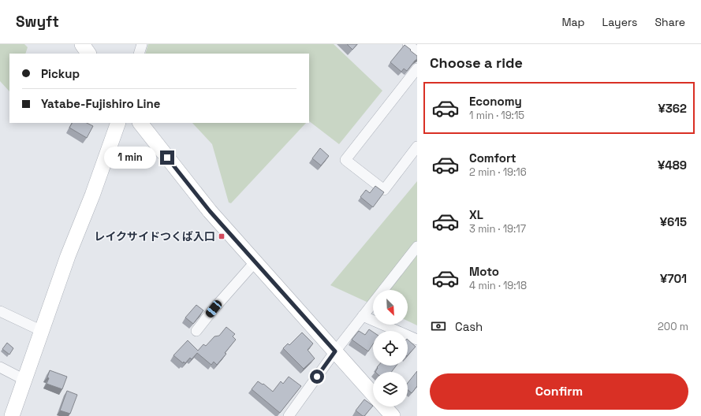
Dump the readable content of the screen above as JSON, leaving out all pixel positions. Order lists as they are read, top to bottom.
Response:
{
  "places": {
    "transit": ["レイクサイドつくば入口"]
  },
  "north": "bottom right",
  "page": {
    "header": "Swyft",
    "nav": ["Map", "Layers", "Share"],
    "heading": "Choose a ride",
    "banner": ["Pickup", "Yatabe-Fujishiro Line"],
    "list": [
      {
        "name": "Economy",
        "note": "1 min · 19:15",
        "value": "¥362"
      },
      {
        "name": "Comfort",
        "note": "2 min · 19:16",
        "value": "¥489"
      },
      {
        "name": "XL",
        "note": "3 min · 19:17",
        "value": "¥615"
      },
      {
        "name": "Moto",
        "note": "4 min · 19:18",
        "value": "¥701"
      }
    ],
    "bubble": "1 min",
    "pay": ["Cash", "200 m"],
    "buttons": "Confirm"
  }
}
